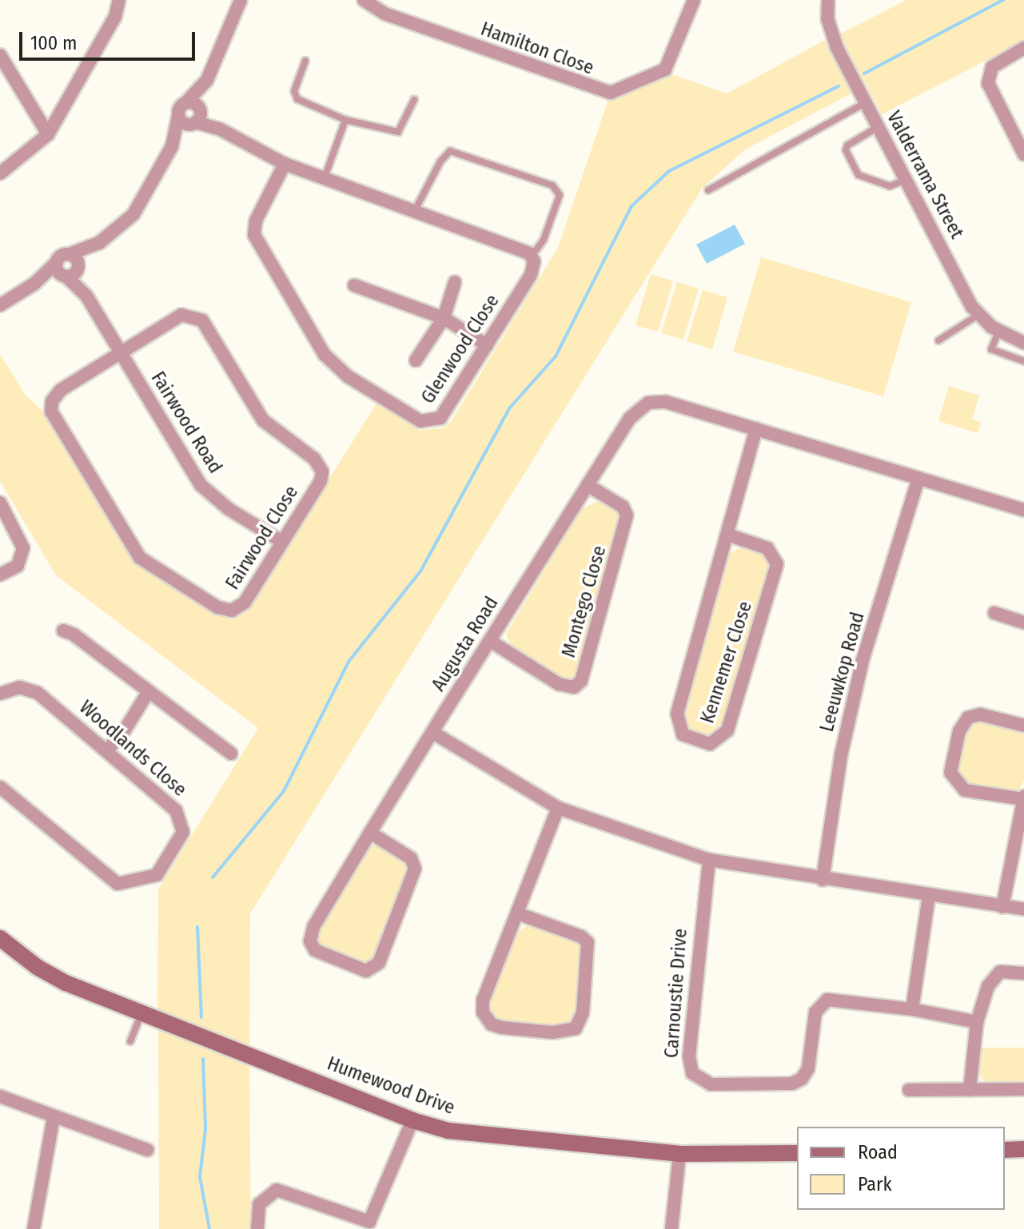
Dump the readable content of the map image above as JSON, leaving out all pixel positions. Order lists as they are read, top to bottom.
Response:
{
  "streets": {
    "street": [
      "Hamilton Close",
      "Valderrama Street",
      "Glenwood Close",
      "Fairwood Road",
      "Fairwood Close",
      "Montego Close",
      "Augusta Road",
      "Kennemer Close",
      "Leeuwkop Road",
      "Woodlands Close",
      "Carnoustie Drive",
      "Humewood Drive"
    ]
  },
  "crossings": [
    ["Fairwood Road", "Fairwood Close"],
    ["Montego Close", "Augusta Road"],
    ["Augusta Road", "Kennemer Close"],
    ["Augusta Road", "Leeuwkop Road"]
  ],
  "legend": ["Road", "Park"],
  "scale_bar": "100 m"
}
